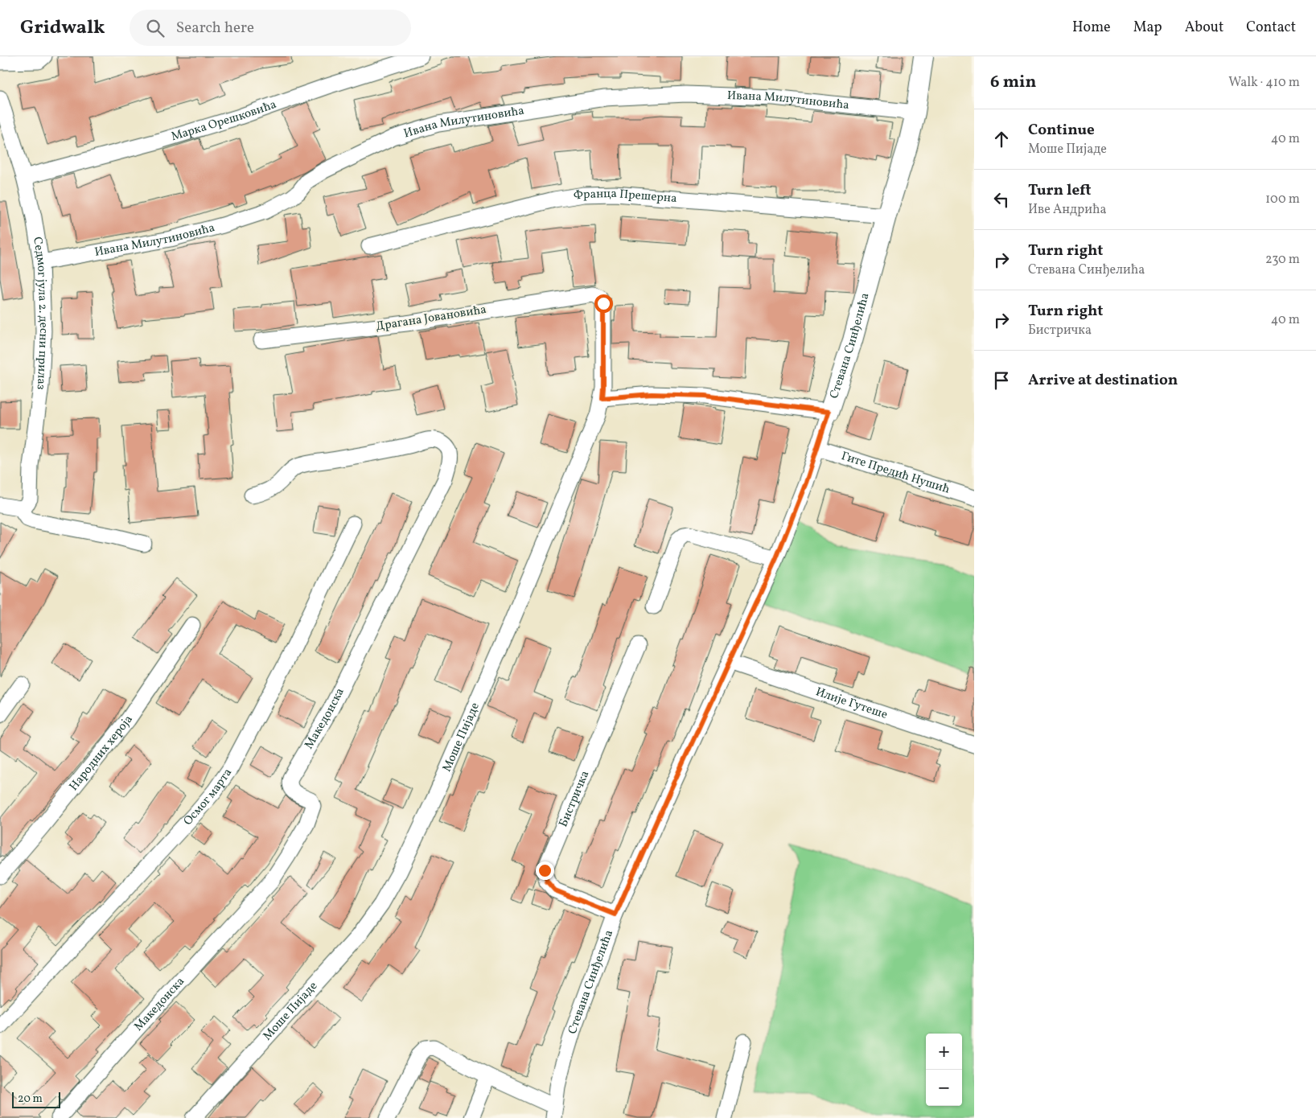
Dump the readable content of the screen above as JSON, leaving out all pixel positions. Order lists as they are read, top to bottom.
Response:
{
  "streets": {
    "street": [
      "Ивана Милутиновића",
      "Марка Орешковића",
      "Франца Прешерна",
      "Седмог јула 2. десни прилаз",
      "Драгана Јовановића",
      "Стевана Синђелића",
      "Гите Предић Нушић",
      "Илије Гутеше",
      "Македонска",
      "Моше Пијаде",
      "Народних хероја",
      "Осмог марта",
      "Бистричка"
    ]
  },
  "crossings": [
    ["Ивана Милутиновића", "Седмог јула 2. десни прилаз"],
    ["Ивана Милутиновића", "Стевана Синђелића"],
    ["Марка Орешковића", "Седмог јула 2. десни прилаз"],
    ["Франца Прешерна", "Стевана Синђелића"],
    ["Драгана Јовановића", "Моше Пијаде"],
    ["Стевана Синђелића", "Гите Предић Нушић"],
    ["Стевана Синђелића", "Илије Гутеше"],
    ["Стевана Синђелића", "Бистричка"]
  ],
  "scale_bar": "20 m",
  "page": {
    "header": "Gridwalk",
    "search": "Search here",
    "nav": [
      "Home",
      "Map",
      "About",
      "Contact"
    ],
    "heading": ["6 min", "Walk · 410 m"],
    "list": [
      ["Continue", "Моше Пијаде", "40 m"],
      ["Turn left", "Иве Андрића", "100 m"],
      ["Turn right", "Стевана Синђелића", "230 m"],
      ["Turn right", "Бистричка", "40 m"],
      "Arrive at destination"
    ],
    "map_buttons": ["+", "−"],
    "scale": "20 m"
  }
}
